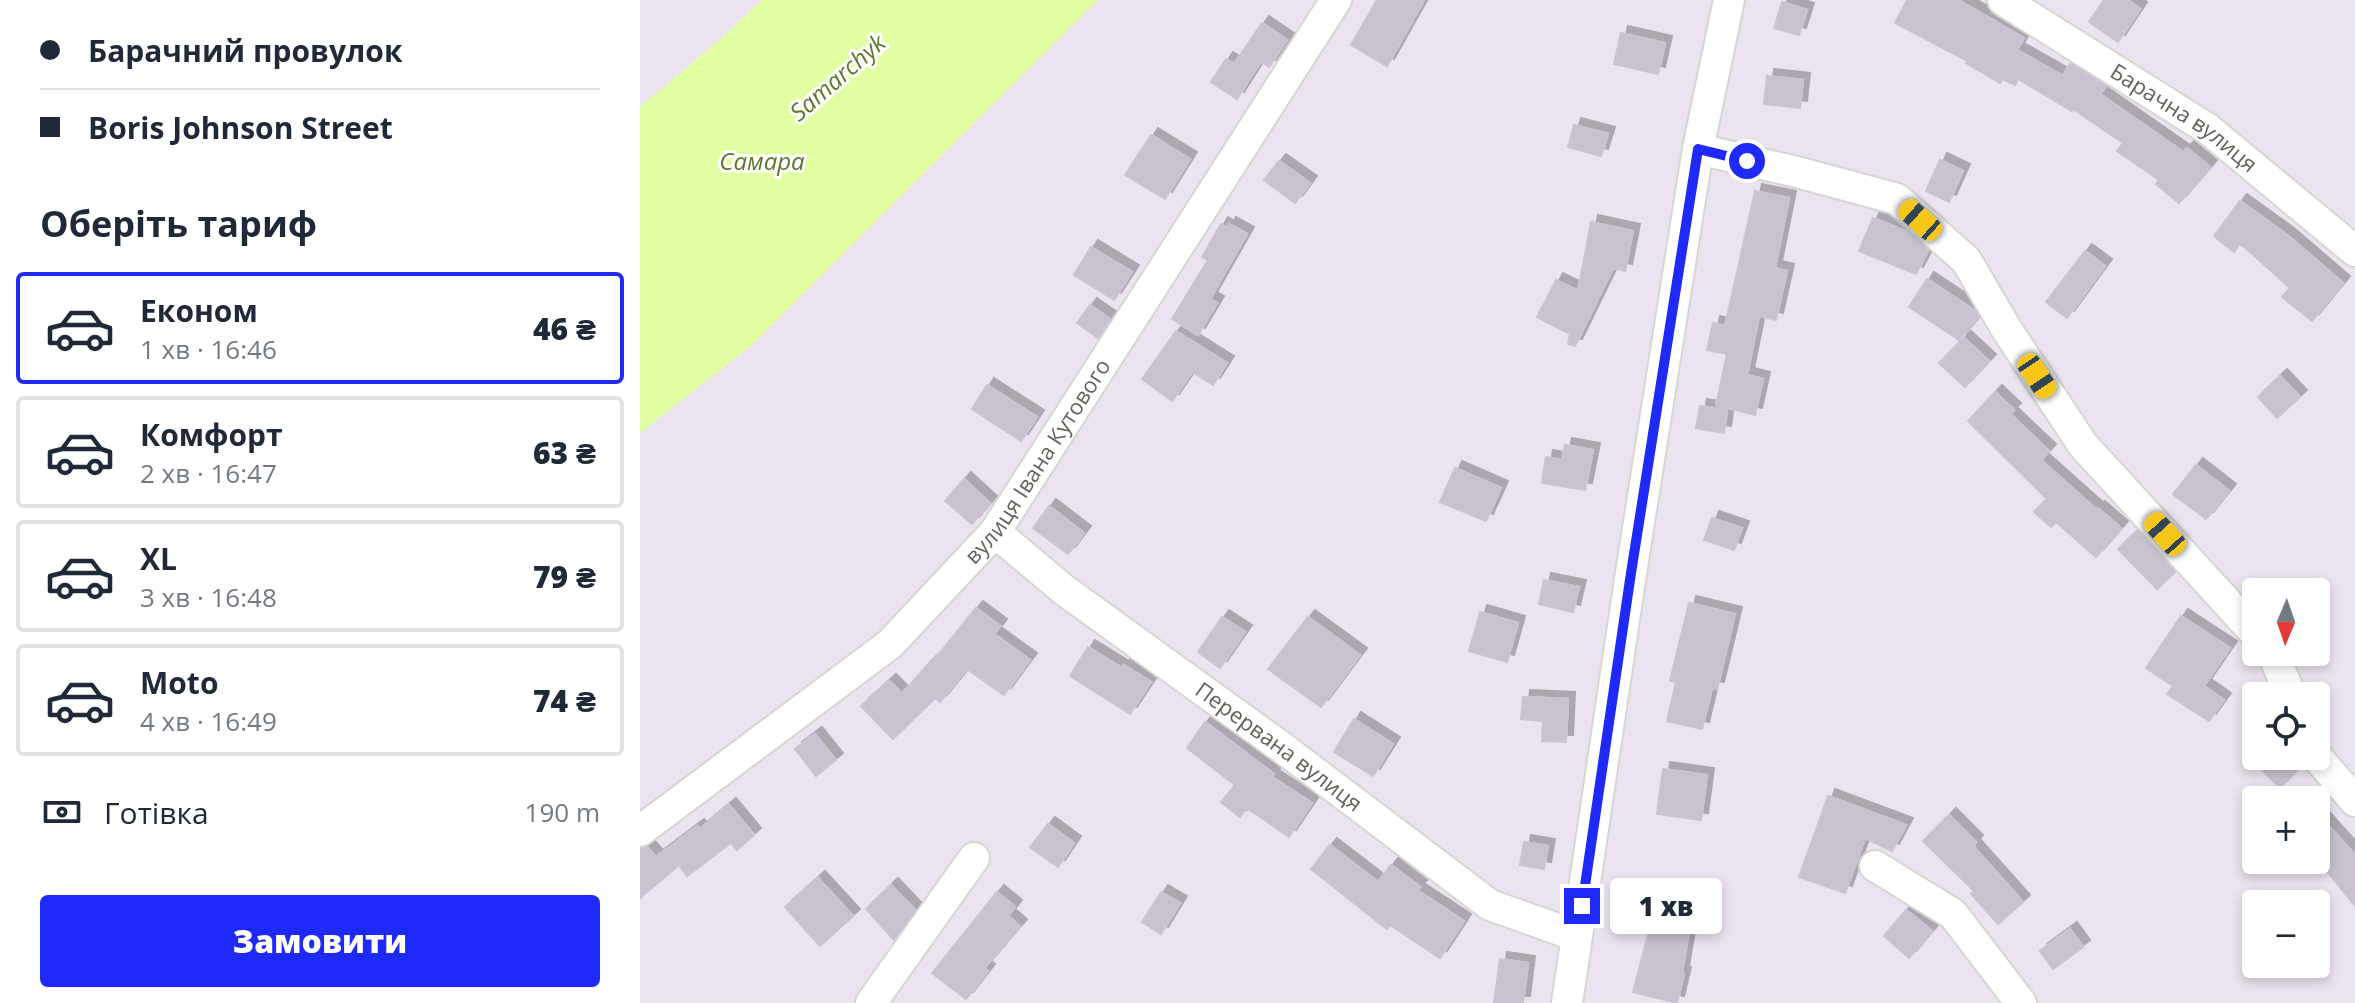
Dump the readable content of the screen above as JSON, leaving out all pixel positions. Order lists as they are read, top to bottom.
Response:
{
  "streets": {
    "street": ["Барачна вулиця", "вулиця Івана Кутового", "Перервана вулиця"]
  },
  "crossings": [
    ["вулиця Івана Кутового", "Перервана вулиця"]
  ],
  "water": ["Samarchyk", "Самара"],
  "north": "bottom",
  "page": {
    "banner": ["Барачний провулок", "Boris Johnson Street"],
    "heading": "Оберіть тариф",
    "list": [
      {
        "name": "Економ",
        "note": "1 хв · 16:46",
        "value": "46 ₴"
      },
      {
        "name": "Комфорт",
        "note": "2 хв · 16:47",
        "value": "63 ₴"
      },
      {
        "name": "XL",
        "note": "3 хв · 16:48",
        "value": "79 ₴"
      },
      {
        "name": "Moto",
        "note": "4 хв · 16:49",
        "value": "74 ₴"
      }
    ],
    "map_buttons": ["+", "−"],
    "pay": ["Готівка", "190 m"],
    "bubble": "1 хв",
    "buttons": "Замовити"
  }
}
